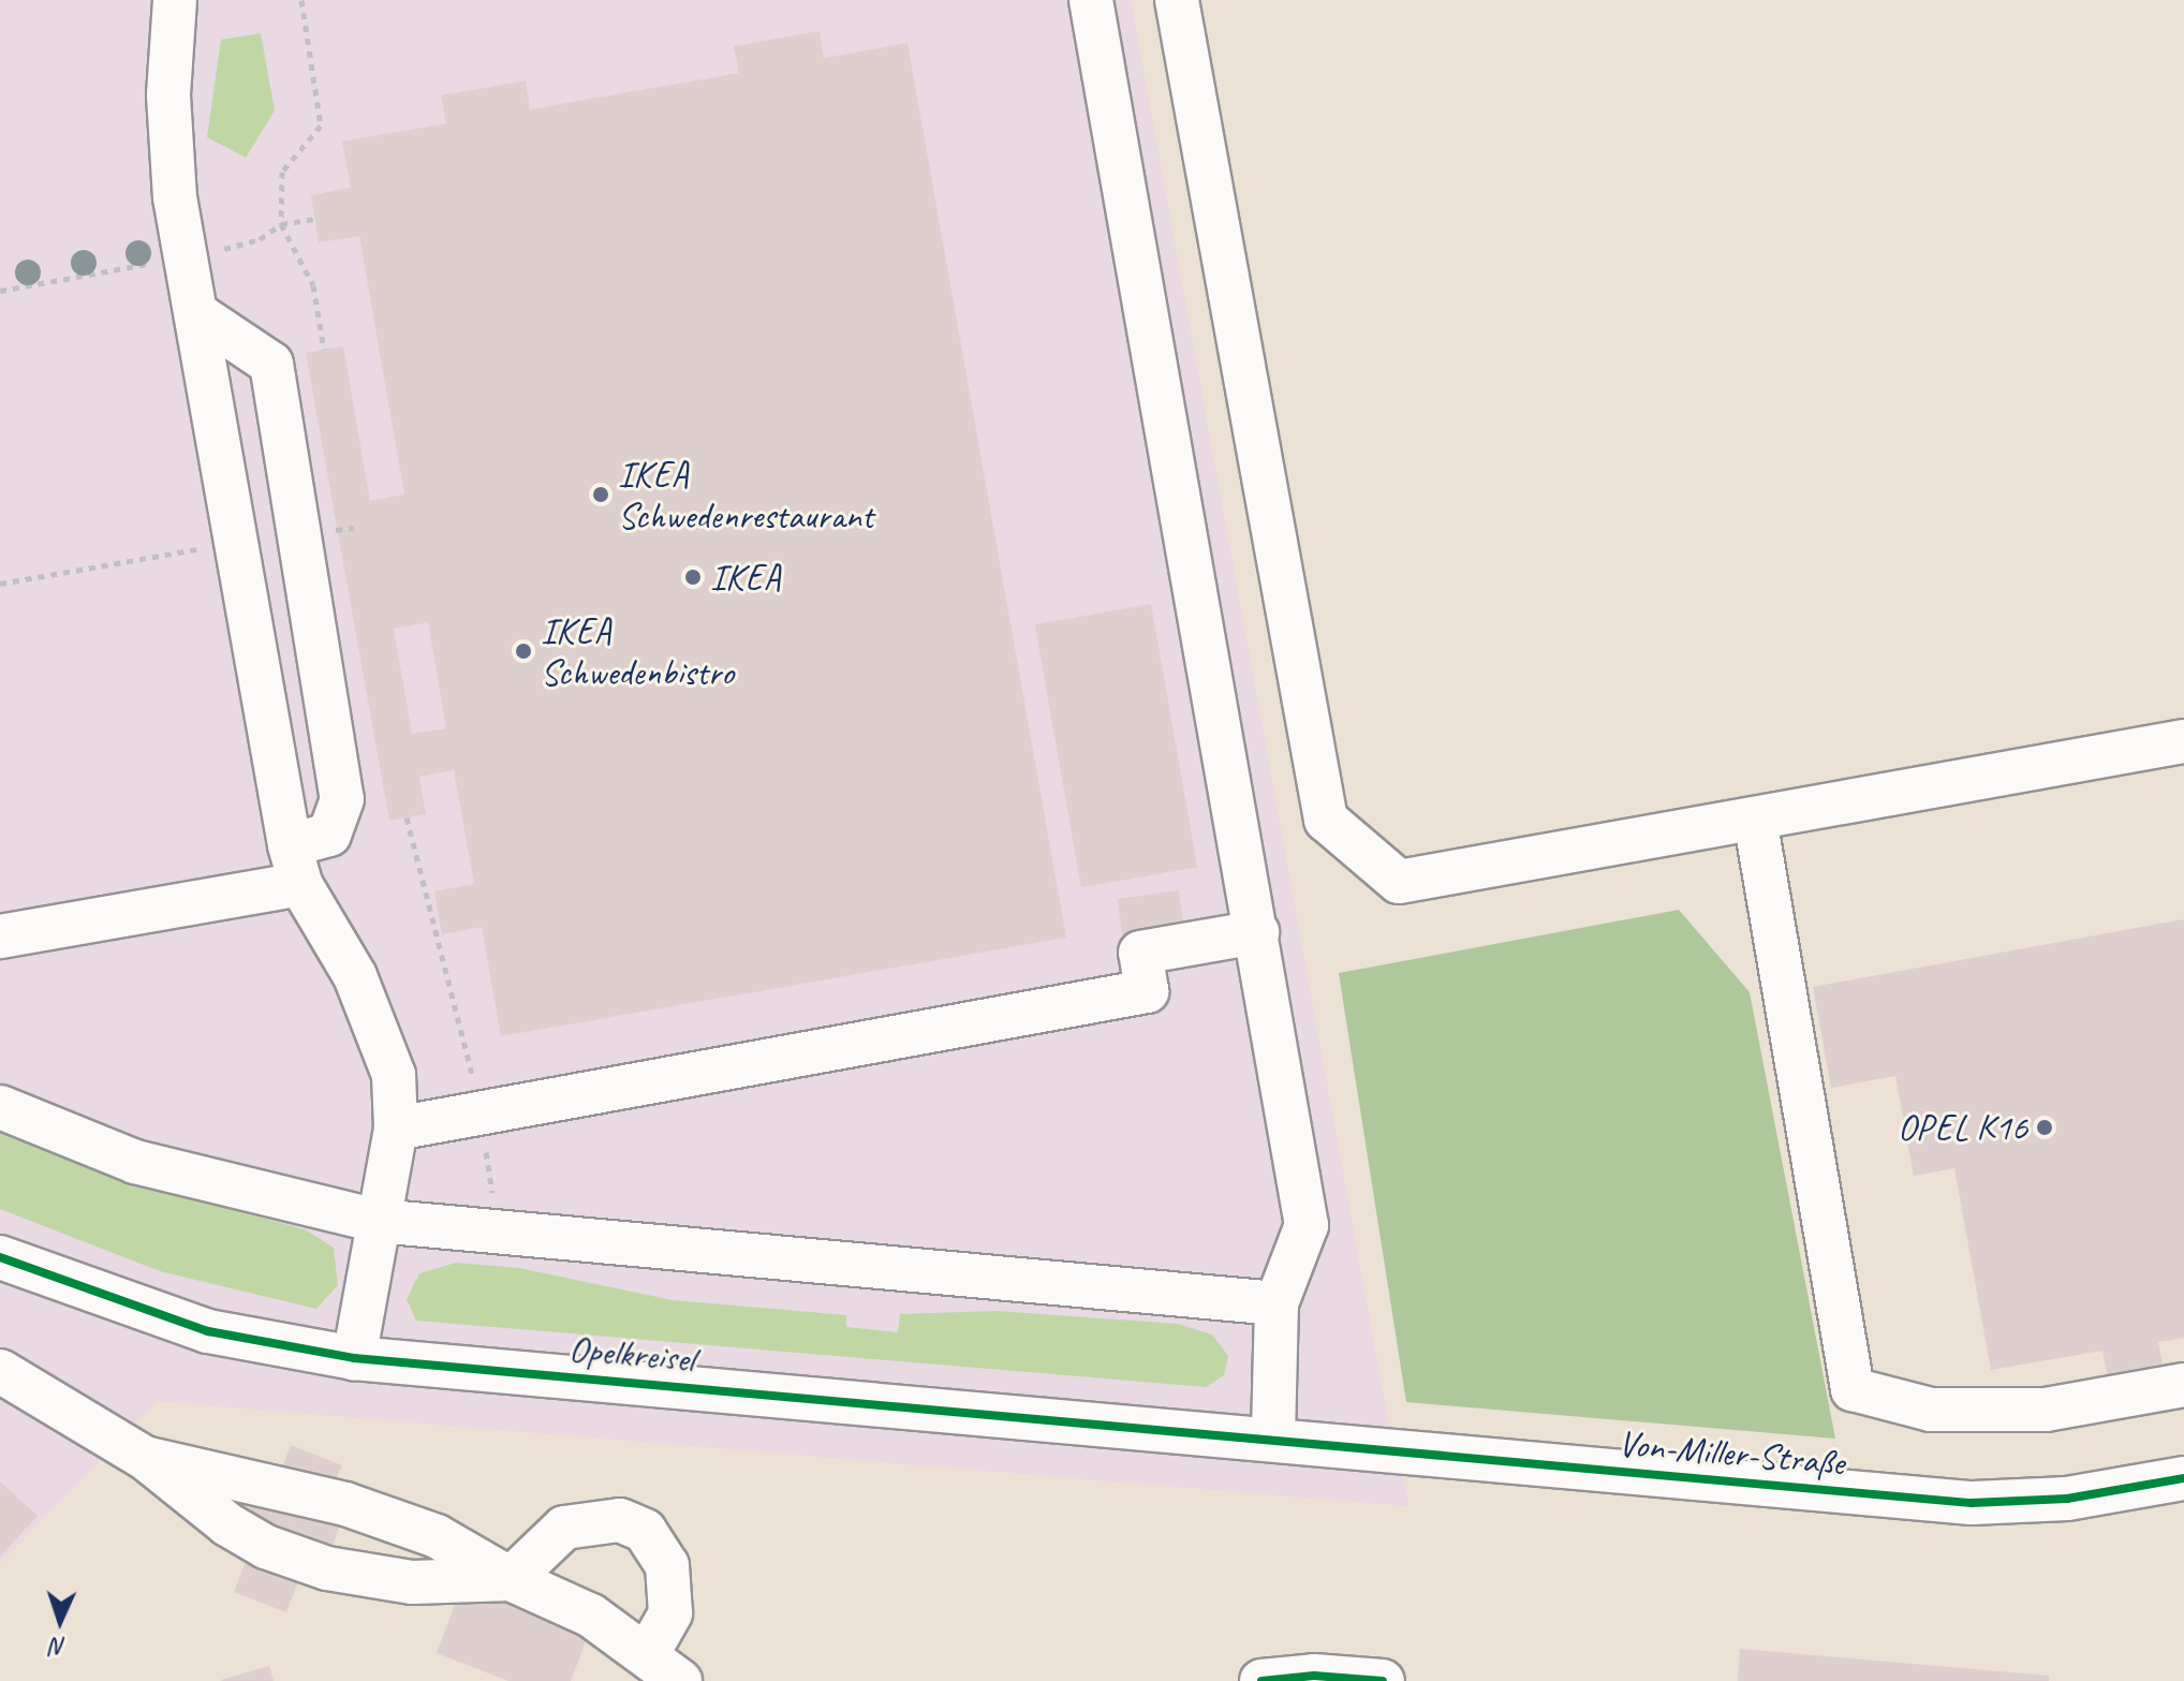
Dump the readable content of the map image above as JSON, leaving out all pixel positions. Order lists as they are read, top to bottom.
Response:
{
  "streets": {
    "street": ["Opelkreisel", "Von-Miller-Straße"]
  },
  "crossings": [
    ["Opelkreisel", "Von-Miller-Straße"]
  ],
  "places": [
    "IKEA Schwedenrestaurant",
    "IKEA",
    "IKEA Schwedenbistro",
    "OPEL K16"
  ],
  "north": "bottom"
}
